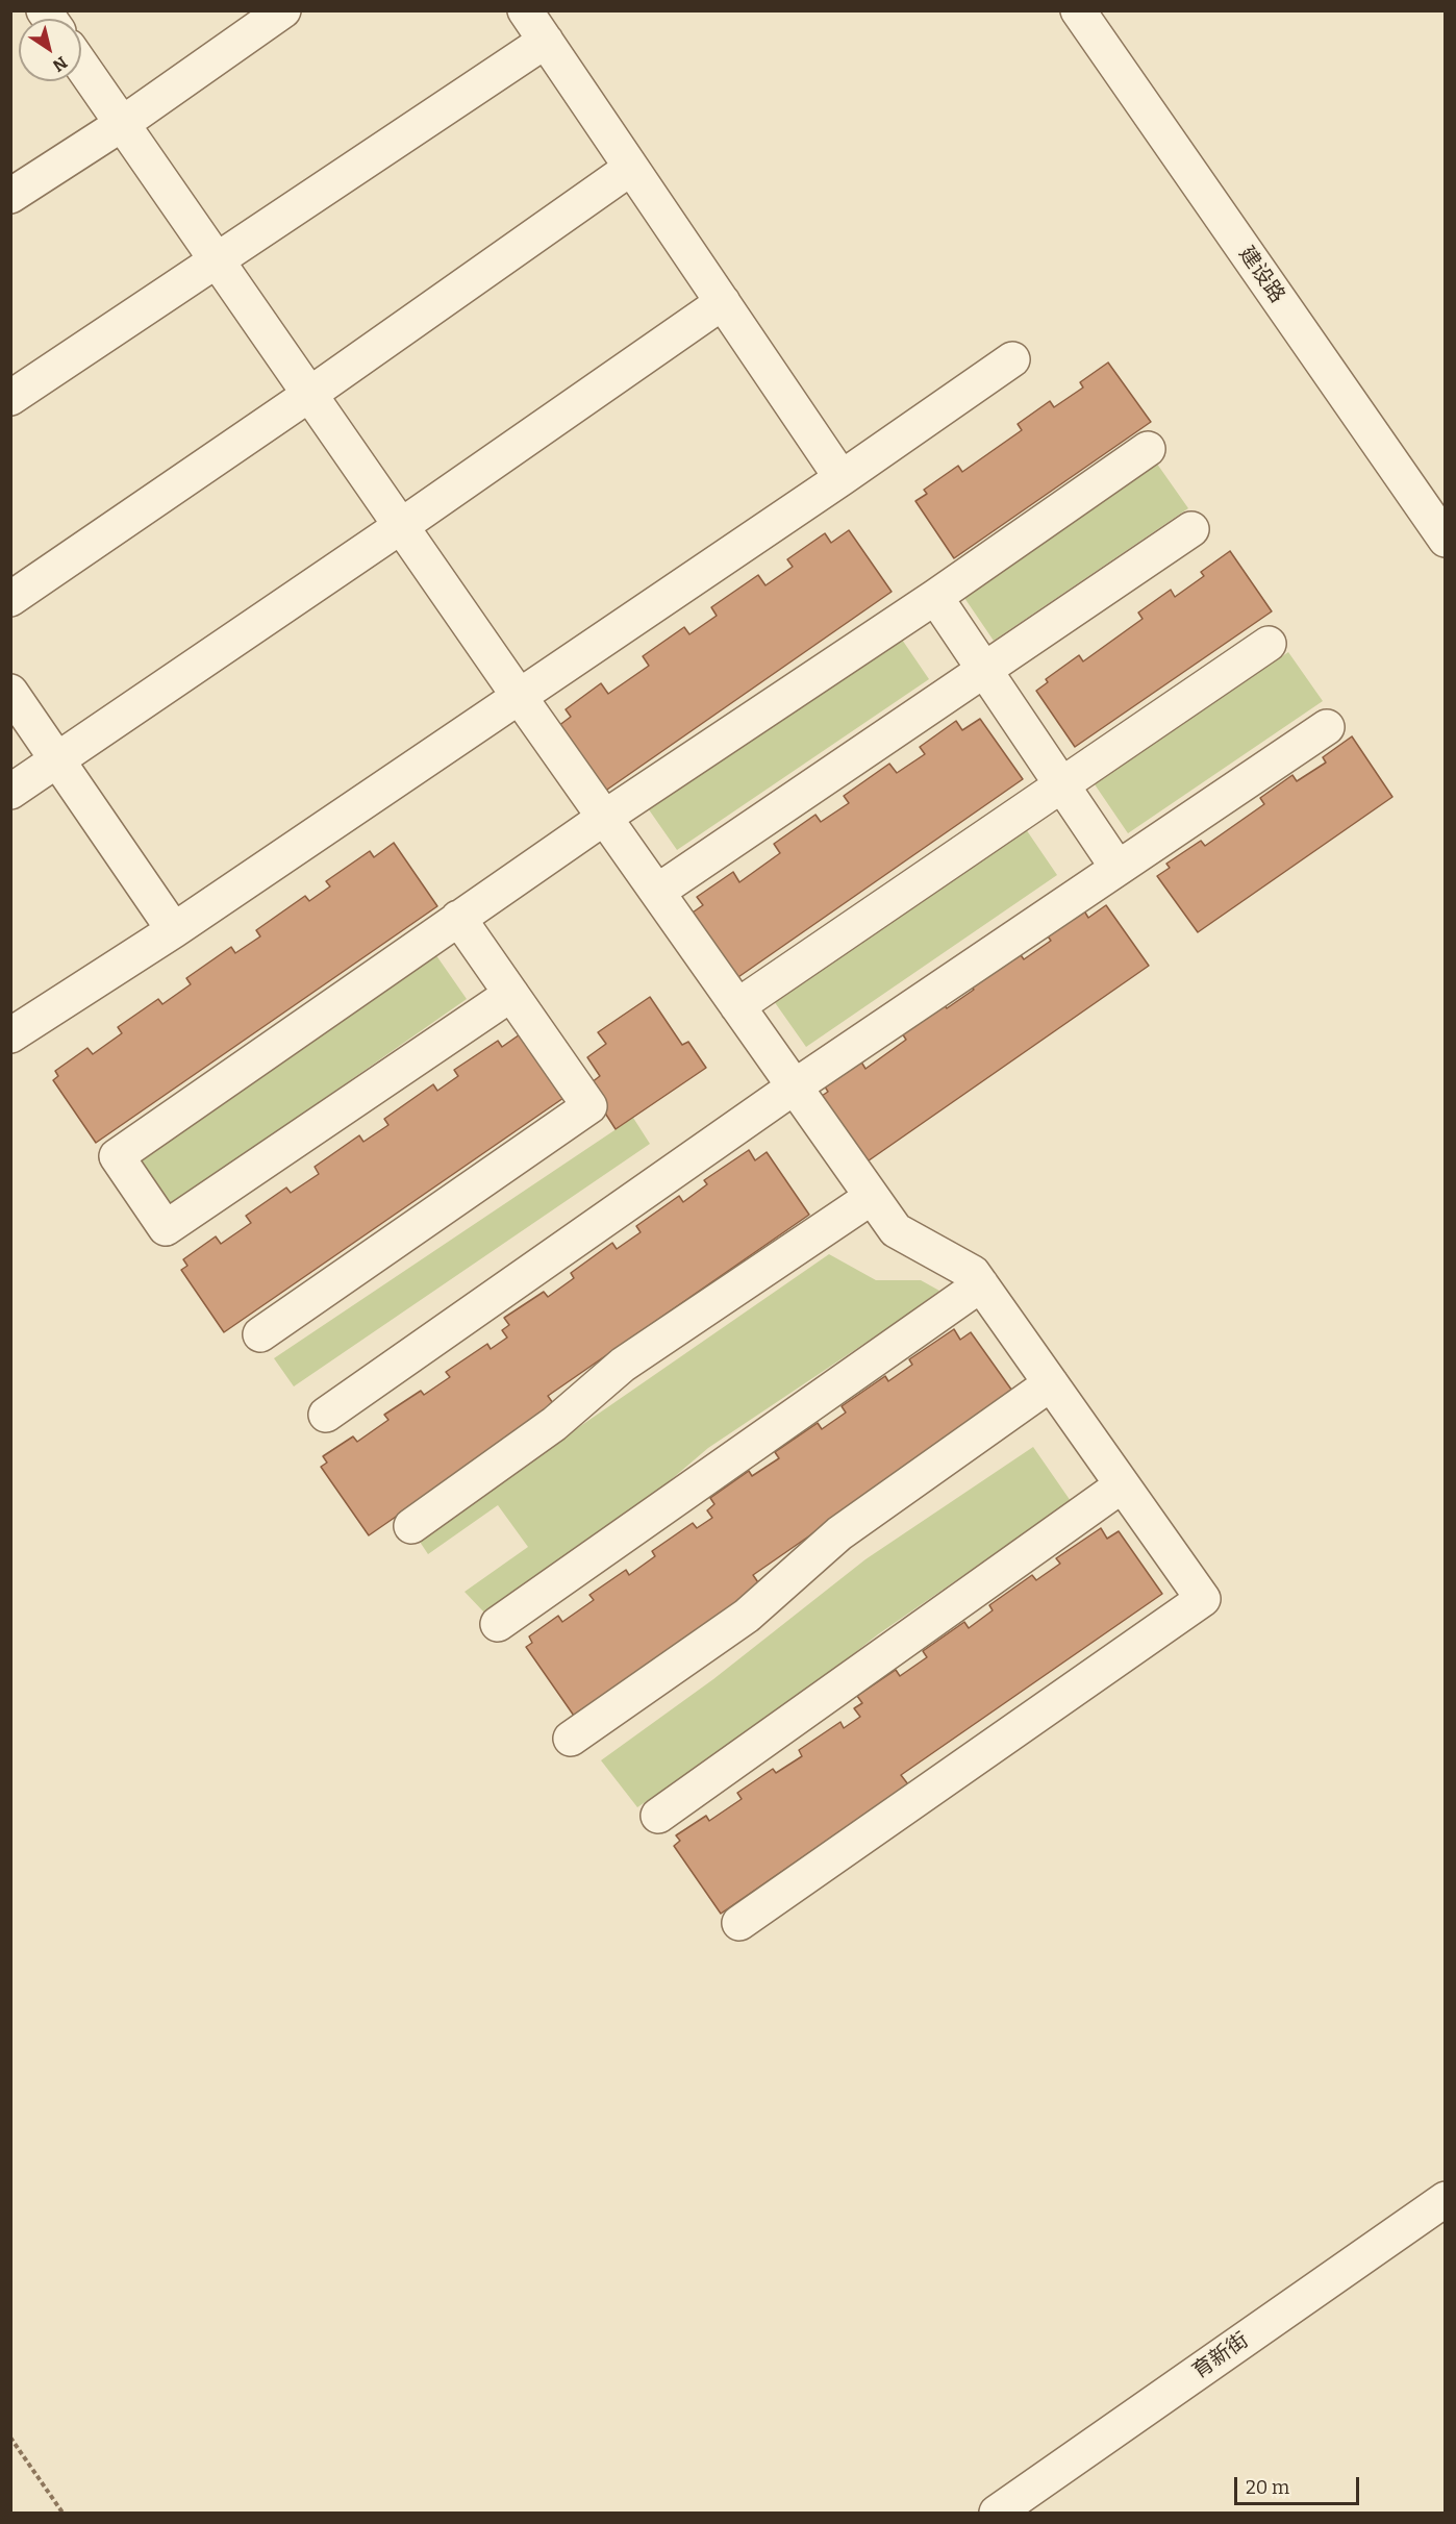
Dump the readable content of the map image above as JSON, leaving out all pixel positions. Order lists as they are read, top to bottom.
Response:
{
  "streets": {
    "street": ["建设路", "育新街"]
  },
  "scale_bar": "20 m",
  "north": "bottom right"
}
